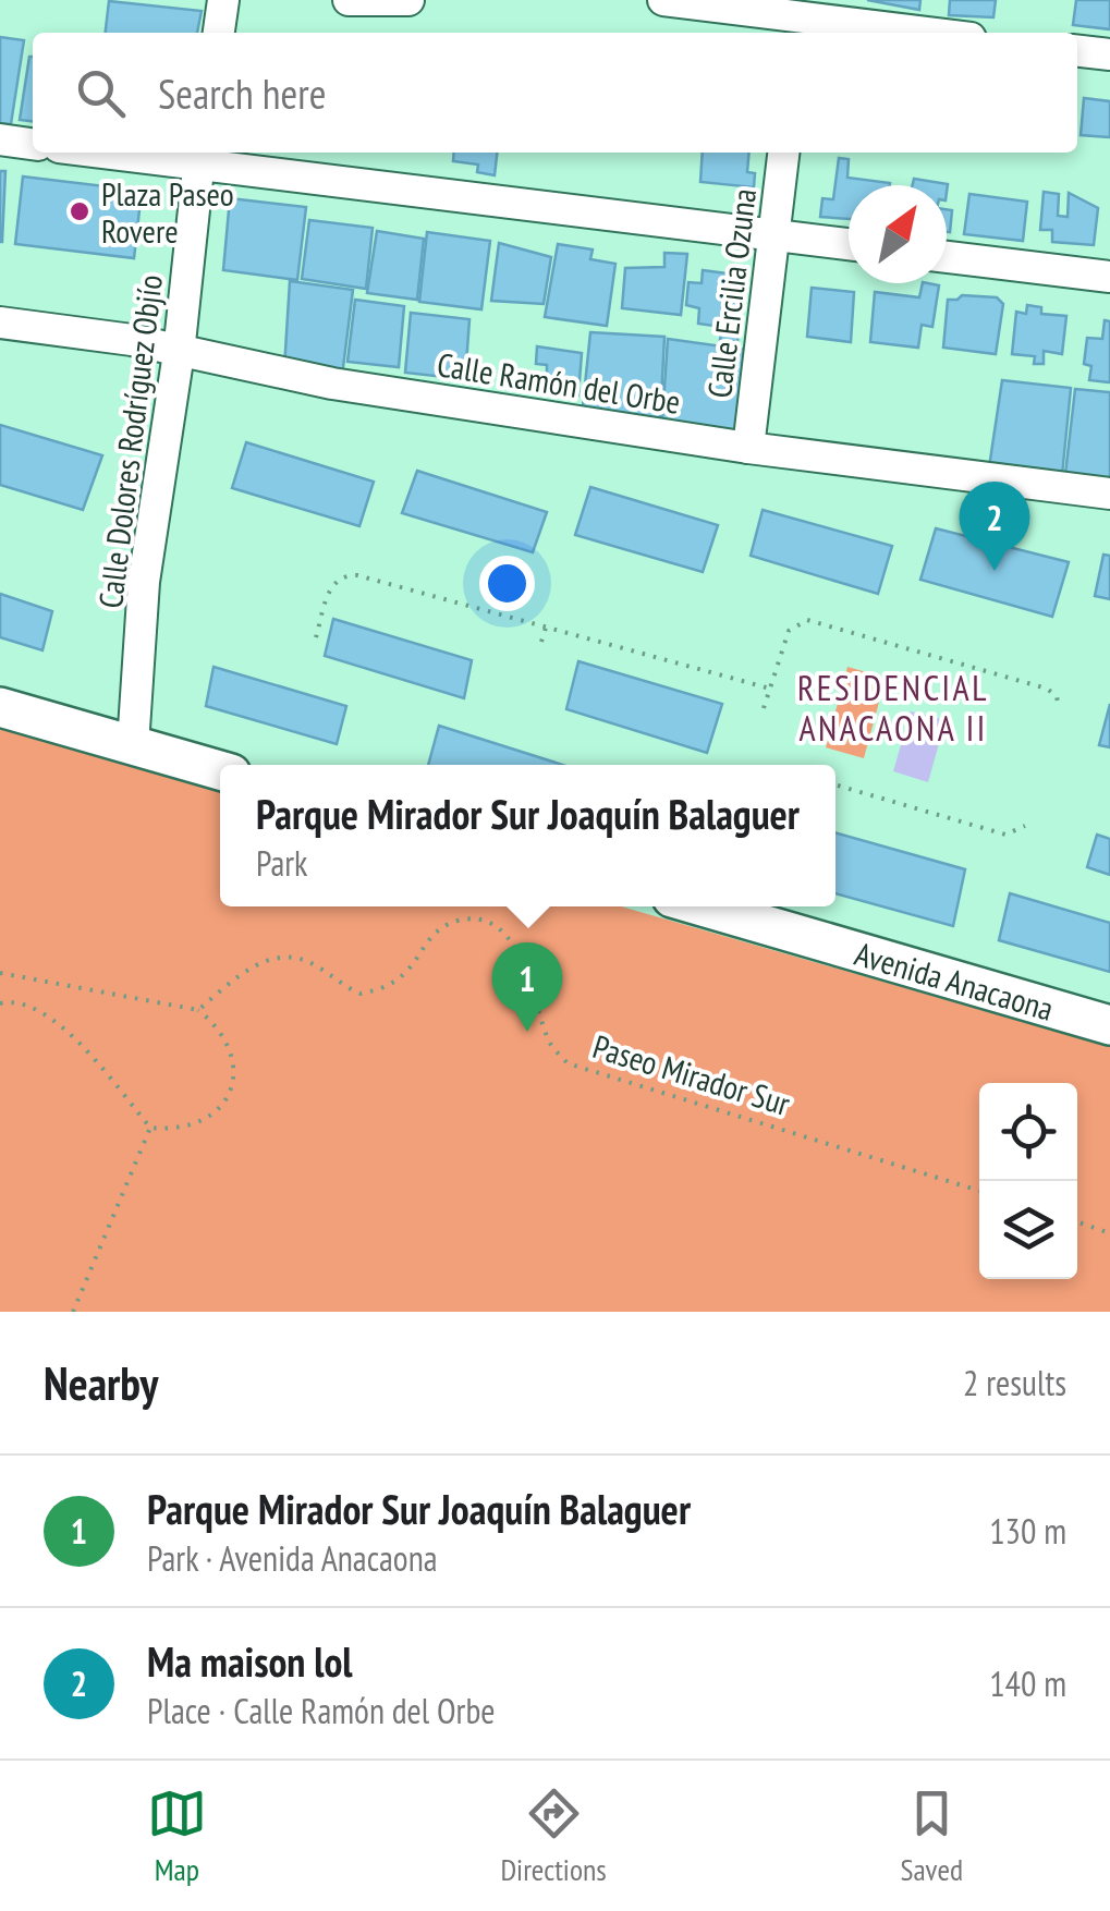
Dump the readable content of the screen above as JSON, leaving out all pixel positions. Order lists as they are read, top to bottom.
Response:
{
  "streets": {
    "main road": ["Avenida Anacaona"],
    "street": ["Calle Ercilia Ozuna", "Calle Ramón del Orbe", "Calle Dolores Rodríguez Objío"],
    "path": ["Paseo Mirador Sur"]
  },
  "crossings": [
    ["Calle Ercilia Ozuna", "Calle Ramón del Orbe"],
    ["Calle Ramón del Orbe", "Calle Dolores Rodríguez Objío"]
  ],
  "districts": ["RESIDENCIAL ANACAONA II"],
  "places": ["Plaza Paseo Rovere"],
  "north": "top right",
  "page": {
    "search": "Search here",
    "pins": ["2", "1"],
    "popup": ["Parque Mirador Sur Joaquín Balaguer", "Park"],
    "heading": ["Nearby", "2 results"],
    "list": [
      {
        "mark": "1",
        "name": "Parque Mirador Sur Joaquín Balaguer",
        "note": "Park · Avenida Anacaona",
        "value": "130 m"
      },
      {
        "mark": "2",
        "name": "Ma maison lol",
        "note": "Place · Calle Ramón del Orbe",
        "value": "140 m"
      }
    ],
    "nav": ["Map", "Directions", "Saved"]
  }
}
